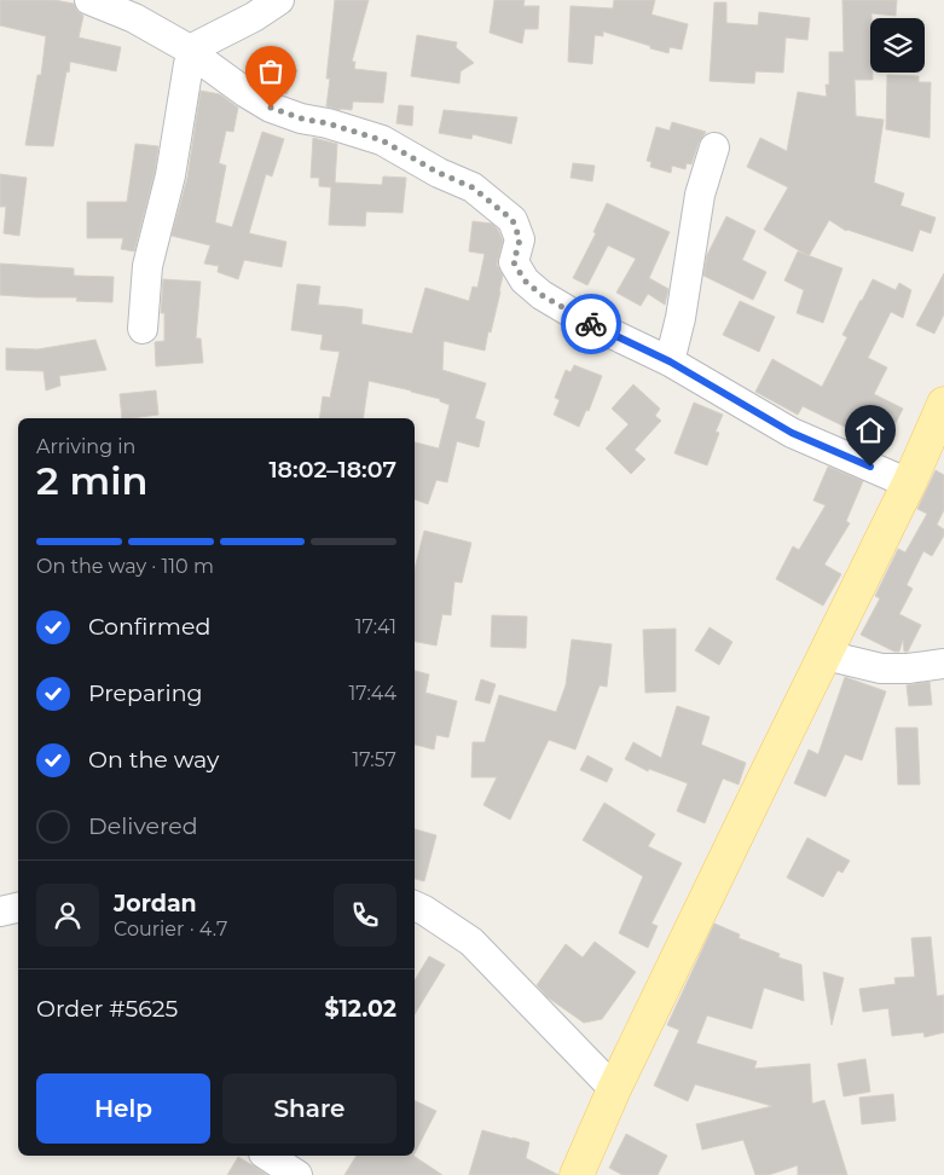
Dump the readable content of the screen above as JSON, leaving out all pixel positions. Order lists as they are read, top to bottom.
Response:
{
  "page": {
    "heading": ["2 min", "Arriving in", "18:02–18:07"],
    "panel": [
      "Jordan",
      "Courier · 4.7",
      "Order #5625",
      "$12.02"
    ],
    "bar": "On the way · 110 m",
    "list": [
      ["Confirmed", "17:41"],
      ["Preparing", "17:44"],
      ["On the way", "17:57"],
      "Delivered"
    ],
    "buttons": ["Help", "Share"]
  }
}
